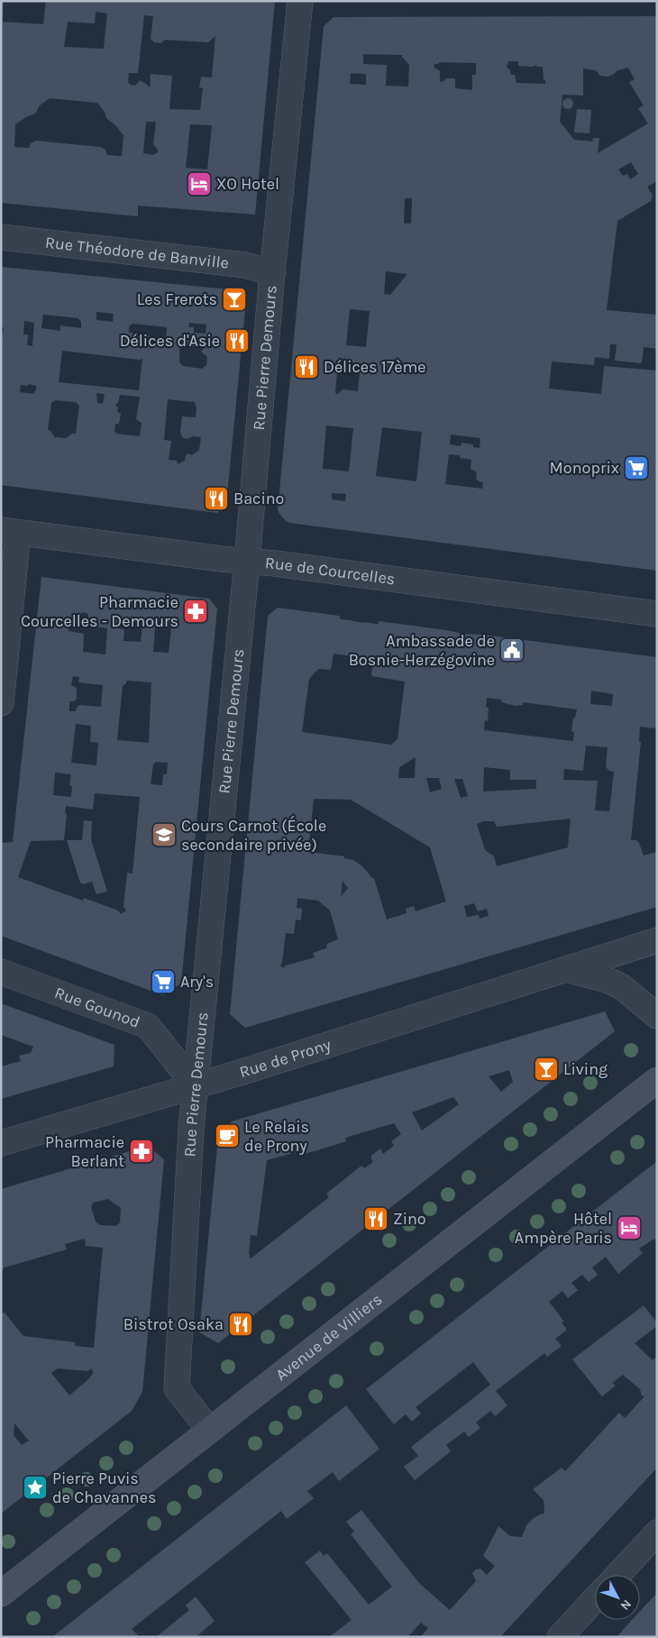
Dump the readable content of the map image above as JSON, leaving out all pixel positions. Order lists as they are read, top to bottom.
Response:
{
  "streets": {
    "main road": ["Avenue de Villiers"],
    "street": [
      "Rue Théodore de Banville",
      "Rue Pierre Demours",
      "Rue de Courcelles",
      "Rue Gounod",
      "Rue de Prony"
    ]
  },
  "crossings": [
    ["Rue Théodore de Banville", "Rue Pierre Demours"],
    ["Rue Pierre Demours", "Rue de Courcelles"],
    ["Rue Pierre Demours", "Rue Gounod"],
    ["Rue Pierre Demours", "Rue de Prony"],
    ["Rue Pierre Demours", "Avenue de Villiers"],
    ["Rue Gounod", "Rue de Prony"]
  ],
  "places": {
    "hotel": ["XO Hotel", "Hôtel Ampère Paris"],
    "bar": ["Les Frerots", "Living"],
    "restaurant": [
      "Délices d'Asie",
      "Délices 17ème",
      "Bacino",
      "Zino",
      "Bistrot Osaka"
    ],
    "supermarket": ["Monoprix", "Ary's"],
    "pharmacy": ["Pharmacie Courcelles - Demours", "Pharmacie Berlant"],
    "public building": ["Ambassade de Bosnie-Herzégovine"],
    "school or university": ["Cours Carnot (École secondaire privée)"],
    "cafe": ["Le Relais de Prony"],
    "place": ["Pierre Puvis de Chavannes"]
  },
  "north": "bottom right"
}
